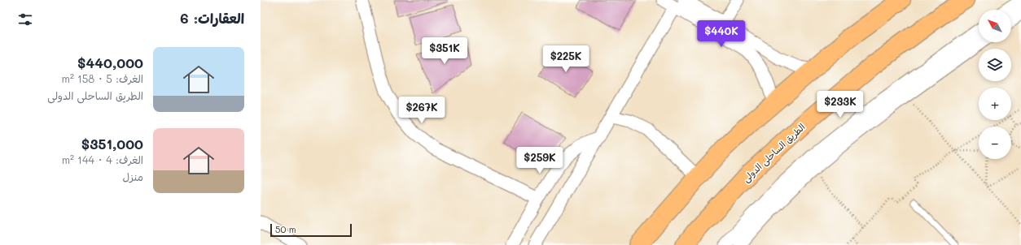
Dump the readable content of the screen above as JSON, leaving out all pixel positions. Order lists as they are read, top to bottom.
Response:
{
  "streets": {
    "highway": ["الطريق الساحلى الدولى"]
  },
  "scale_bar": "50 m",
  "north": "top left",
  "page": {
    "heading": "العقارات: 6",
    "map_buttons": ["+", "−"],
    "price": [
      "$440K",
      "$351K",
      "$225K",
      "$233K",
      "$267K",
      "$259K"
    ],
    "list": [
      {
        "name": "$440,000",
        "note": "الغرف: 5 · 158 m² · الطريق الساحلى الدولى"
      },
      {
        "name": "$351,000",
        "note": "الغرف: 4 · 144 m² · منزل"
      }
    ],
    "scale": "50 m"
  }
}
